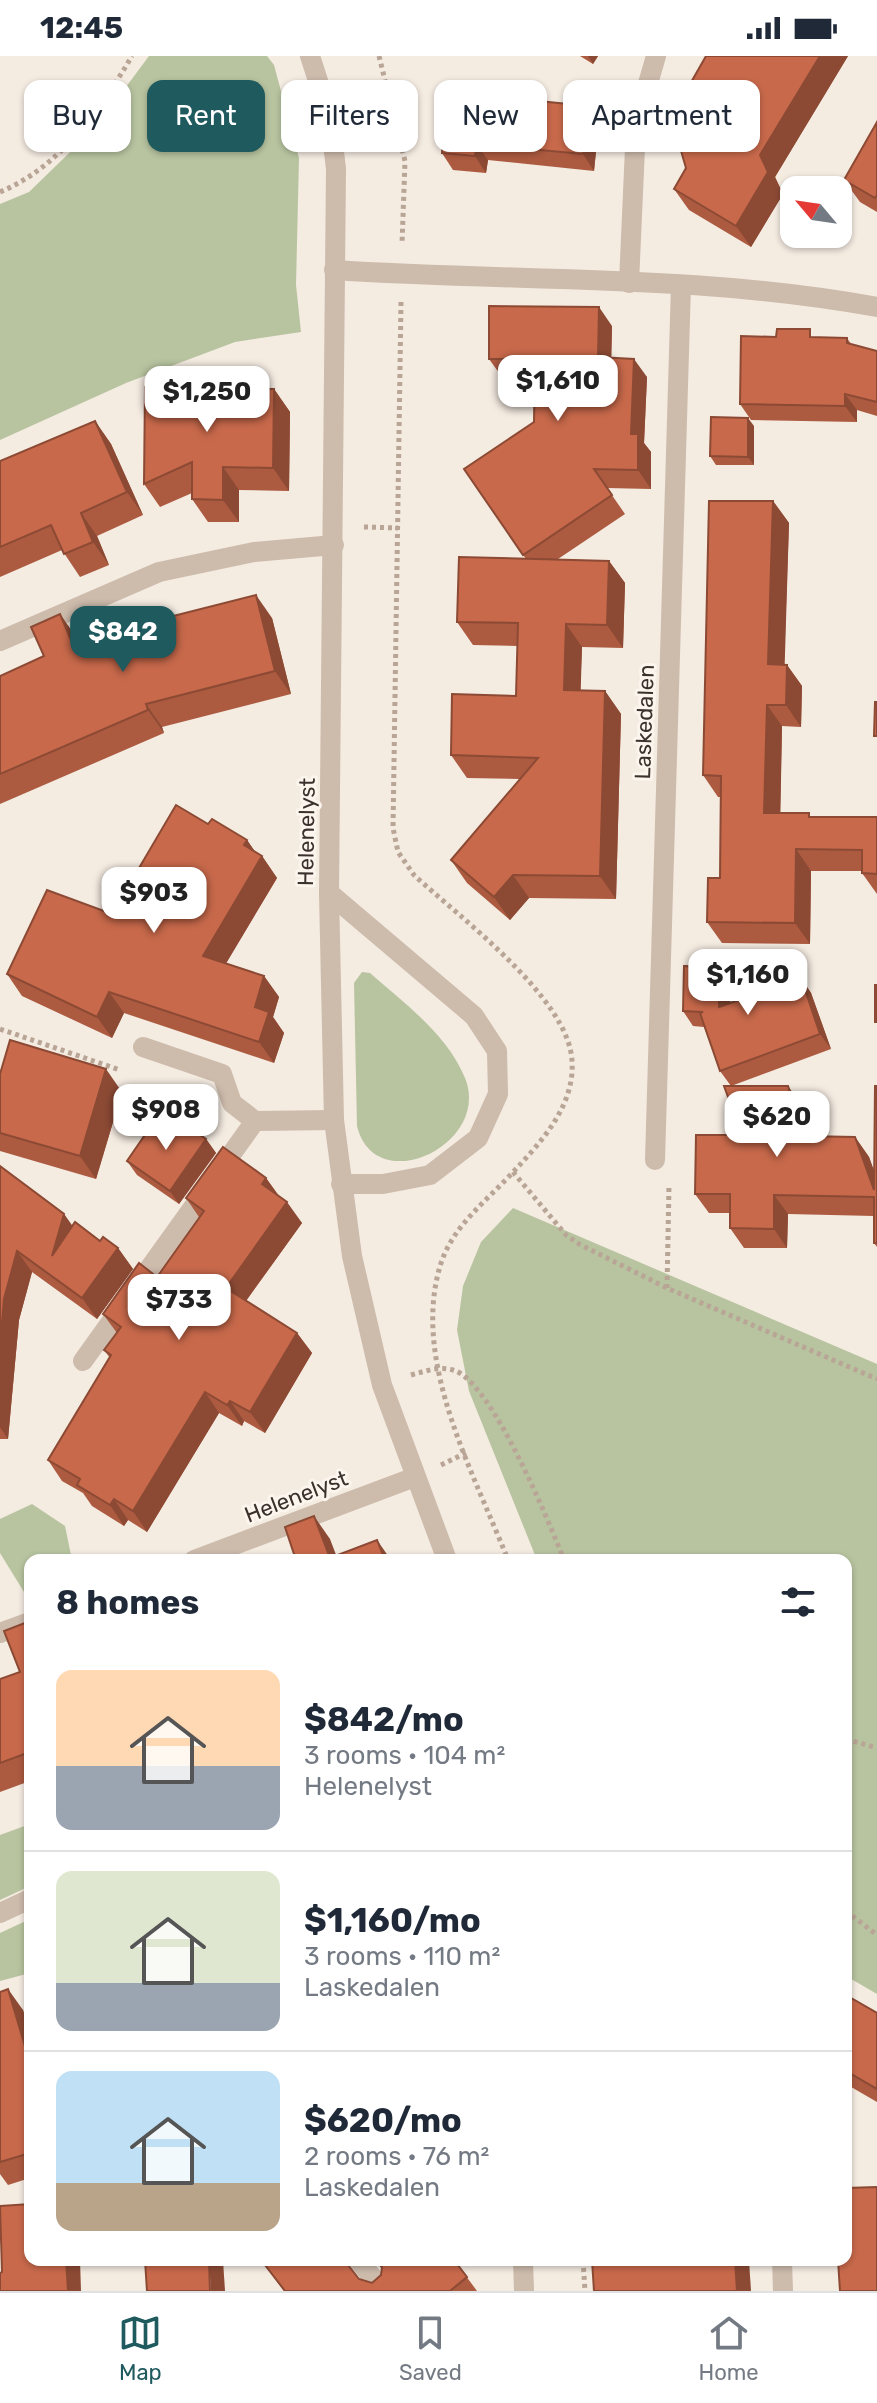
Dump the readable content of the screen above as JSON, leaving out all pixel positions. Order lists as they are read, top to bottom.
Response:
{
  "streets": {
    "street": ["Laskedalen", "Helenelyst"]
  },
  "north": "top left",
  "page": {
    "status": "12:45",
    "chip": [
      "Buy",
      "Rent",
      "Filters",
      "New",
      "Apartment"
    ],
    "price": [
      "$1,610",
      "$1,250",
      "$842",
      "$903",
      "$1,160",
      "$908",
      "$620",
      "$733"
    ],
    "heading": "8 homes",
    "list": [
      {
        "name": "$842/mo",
        "note": "3 rooms · 104 m² · Helenelyst"
      },
      {
        "name": "$1,160/mo",
        "note": "3 rooms · 110 m² · Laskedalen"
      },
      {
        "name": "$620/mo",
        "note": "2 rooms · 76 m² · Laskedalen"
      }
    ],
    "tabs": ["Map", "Saved", "Home"]
  }
}
